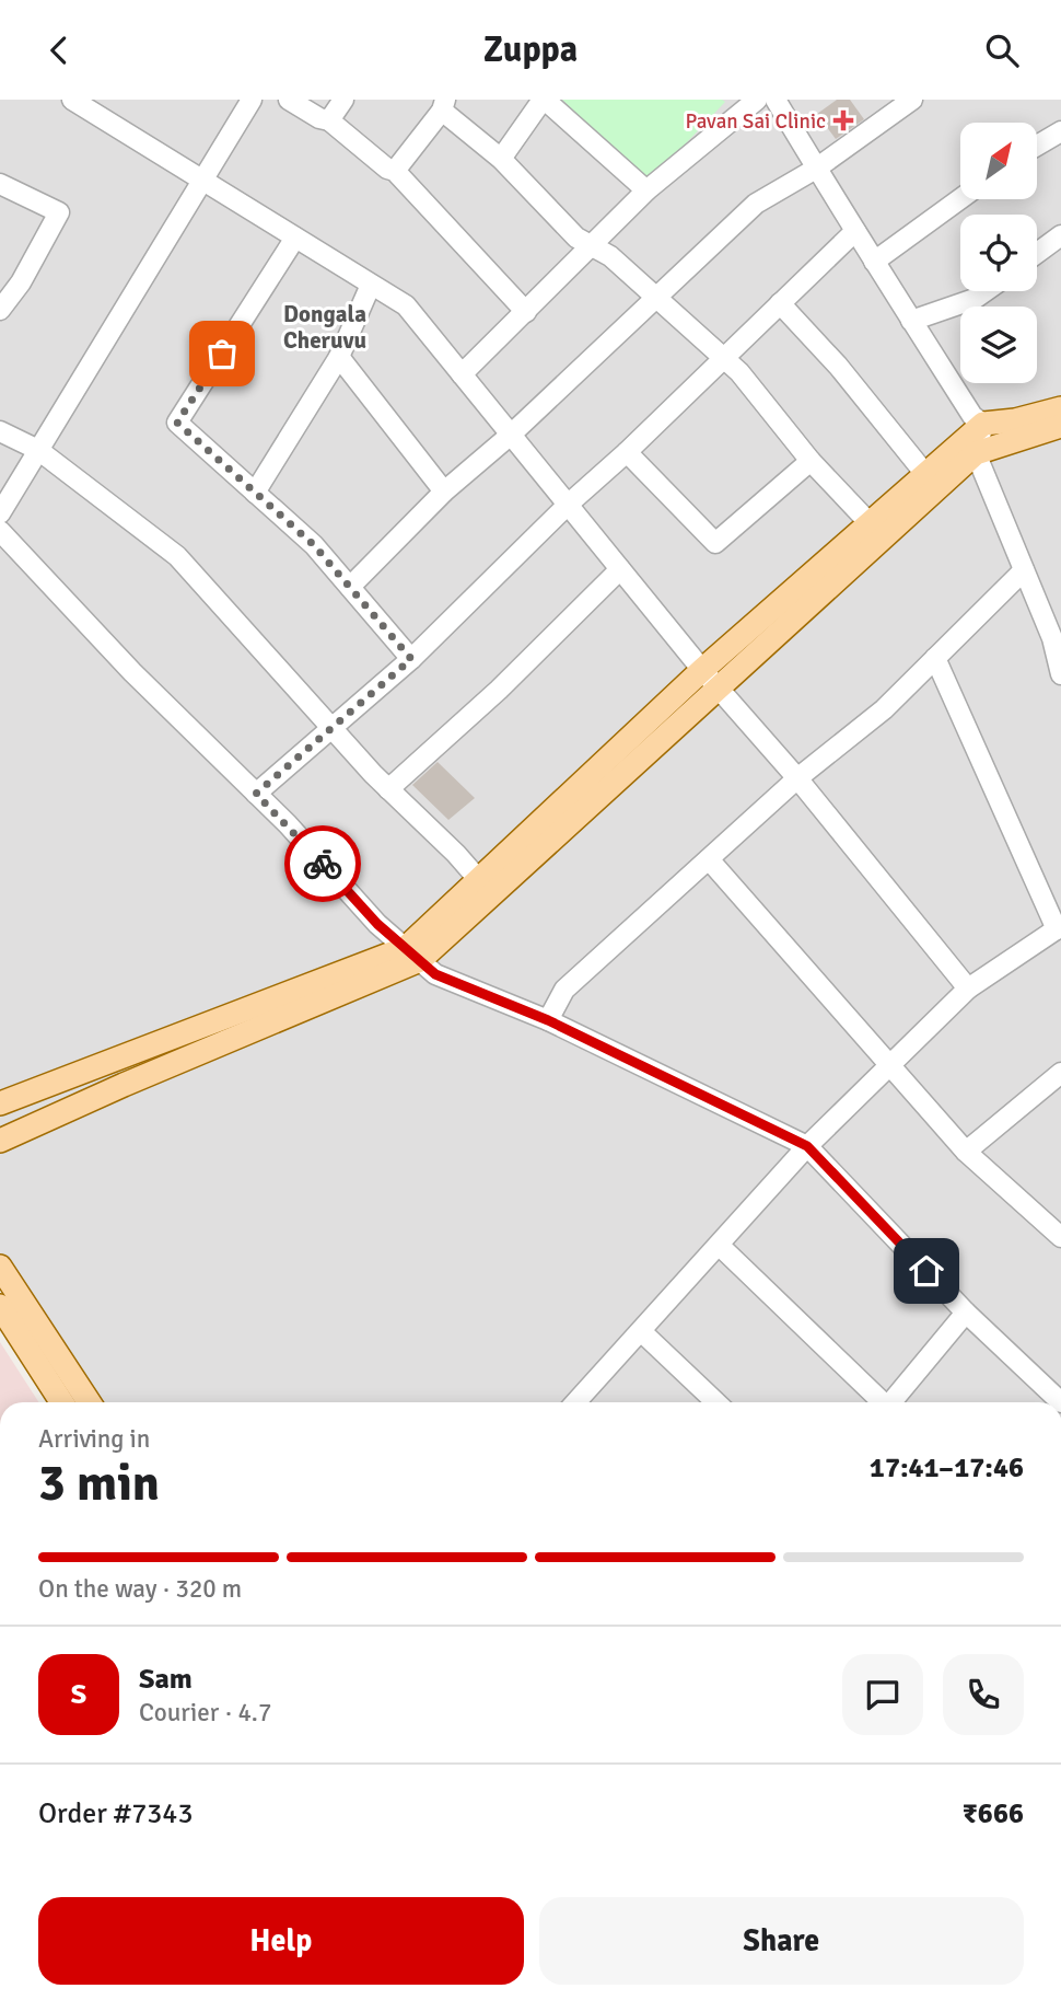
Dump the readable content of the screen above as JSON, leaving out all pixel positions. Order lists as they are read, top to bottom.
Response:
{
  "districts": ["Dongala Cheruvu"],
  "places": {
    "health": ["Pavan Sai Clinic"]
  },
  "north": "top right",
  "page": {
    "header": "Zuppa",
    "heading": ["3 min", "Arriving in", "17:41–17:46"],
    "panel": [
      "Sam",
      "Courier · 4.7",
      "Order #7343",
      "₹666"
    ],
    "bar": "On the way · 320 m",
    "round": "S",
    "buttons": ["Help", "Share"]
  }
}
